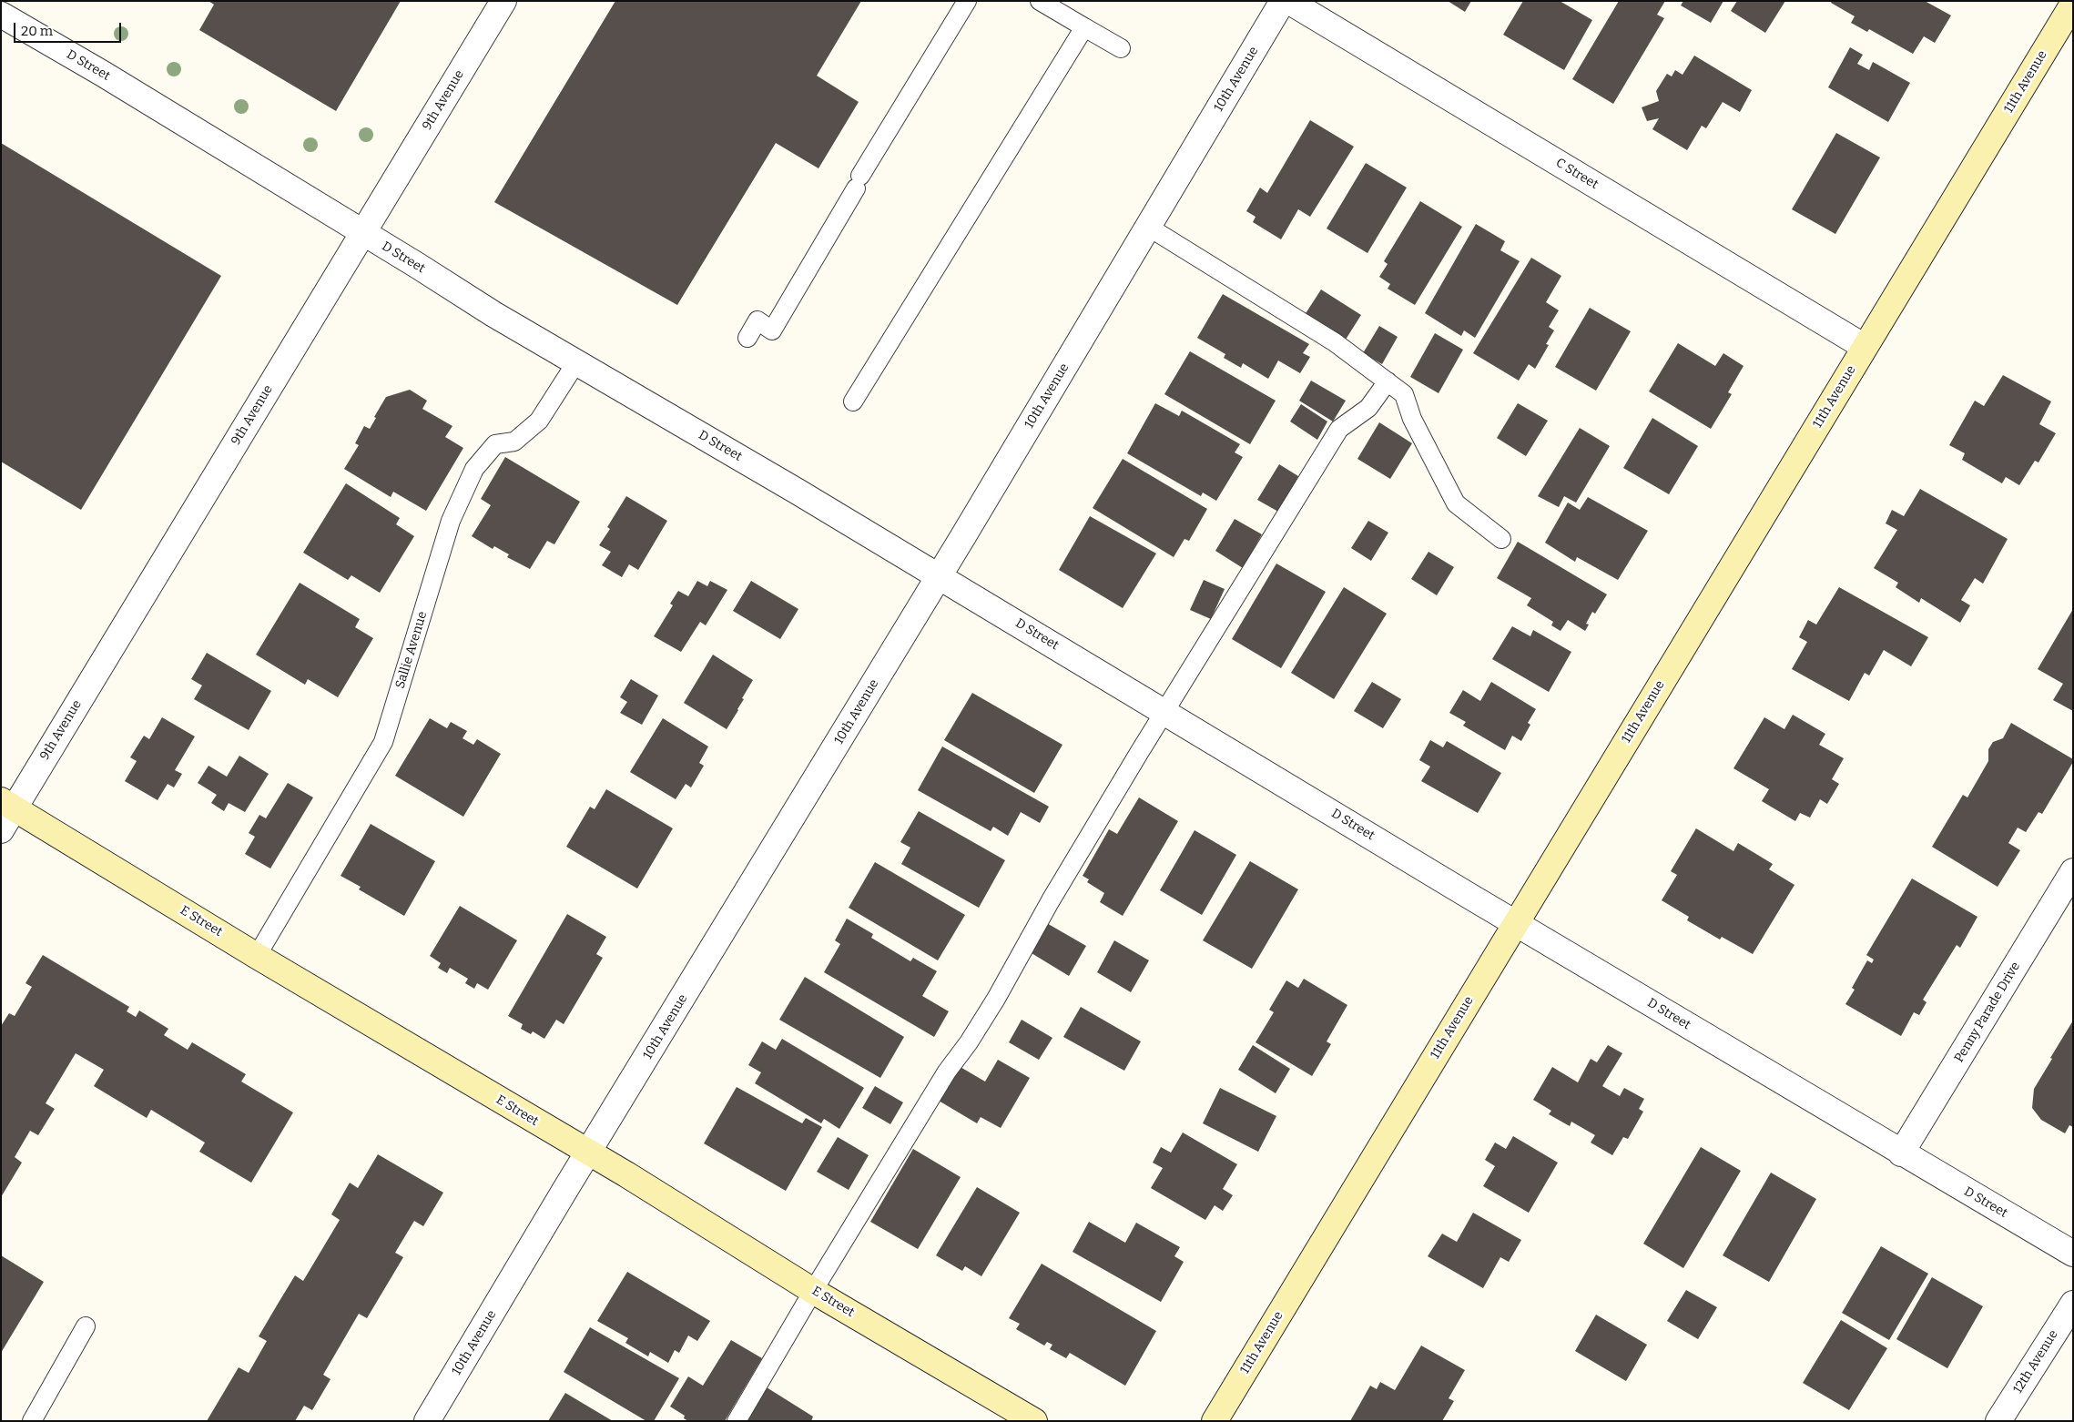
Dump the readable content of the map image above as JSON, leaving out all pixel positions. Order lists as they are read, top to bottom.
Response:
{
  "streets": {
    "street": [
      "D Street",
      "10th Avenue",
      "11th Avenue",
      "9th Avenue",
      "C Street",
      "E Street",
      "Penny Parade Drive",
      "12th Avenue"
    ],
    "lane": ["Sallie Avenue"]
  },
  "crossings": [
    ["D Street", "10th Avenue"],
    ["D Street", "11th Avenue"],
    ["D Street", "9th Avenue"],
    ["D Street", "Sallie Avenue"],
    ["D Street", "Penny Parade Drive"],
    ["10th Avenue", "E Street"],
    ["11th Avenue", "C Street"],
    ["9th Avenue", "E Street"],
    ["Sallie Avenue", "E Street"]
  ],
  "scale_bar": "20 m"
}
